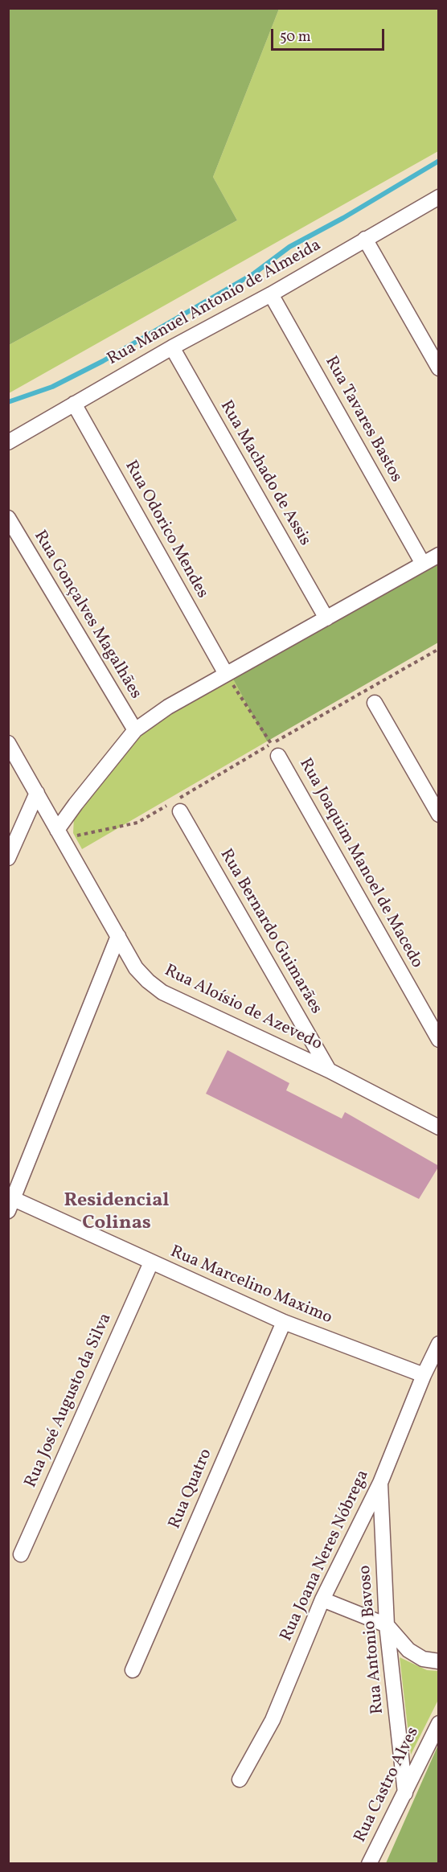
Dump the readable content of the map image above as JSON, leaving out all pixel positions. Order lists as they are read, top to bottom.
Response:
{
  "streets": {
    "street": [
      "Rua Manuel Antonio de Almeida",
      "Rua Tavares Bastos",
      "Rua Machado de Assis",
      "Rua Odorico Mendes",
      "Rua Gonçalves Magalhães",
      "Rua Joaquim Manoel de Macedo",
      "Rua Bernardo Guimarães",
      "Rua Aloísio de Azevedo",
      "Rua Marcelino Maximo",
      "Rua José Augusto da Silva",
      "Rua Quatro",
      "Rua Joana Neres Nóbrega",
      "Rua Antonio Bavoso",
      "Rua Castro Alves"
    ]
  },
  "crossings": [
    ["Rua Manuel Antonio de Almeida", "Rua Tavares Bastos"],
    ["Rua Manuel Antonio de Almeida", "Rua Machado de Assis"],
    ["Rua Manuel Antonio de Almeida", "Rua Odorico Mendes"],
    ["Rua Bernardo Guimarães", "Rua Aloísio de Azevedo"],
    ["Rua Marcelino Maximo", "Rua José Augusto da Silva"],
    ["Rua Marcelino Maximo", "Rua Quatro"],
    ["Rua Marcelino Maximo", "Rua Joana Neres Nóbrega"],
    ["Rua Joana Neres Nóbrega", "Rua Antonio Bavoso"],
    ["Rua Antonio Bavoso", "Rua Castro Alves"]
  ],
  "districts": ["Residencial Colinas"],
  "scale_bar": "50 m"
}
